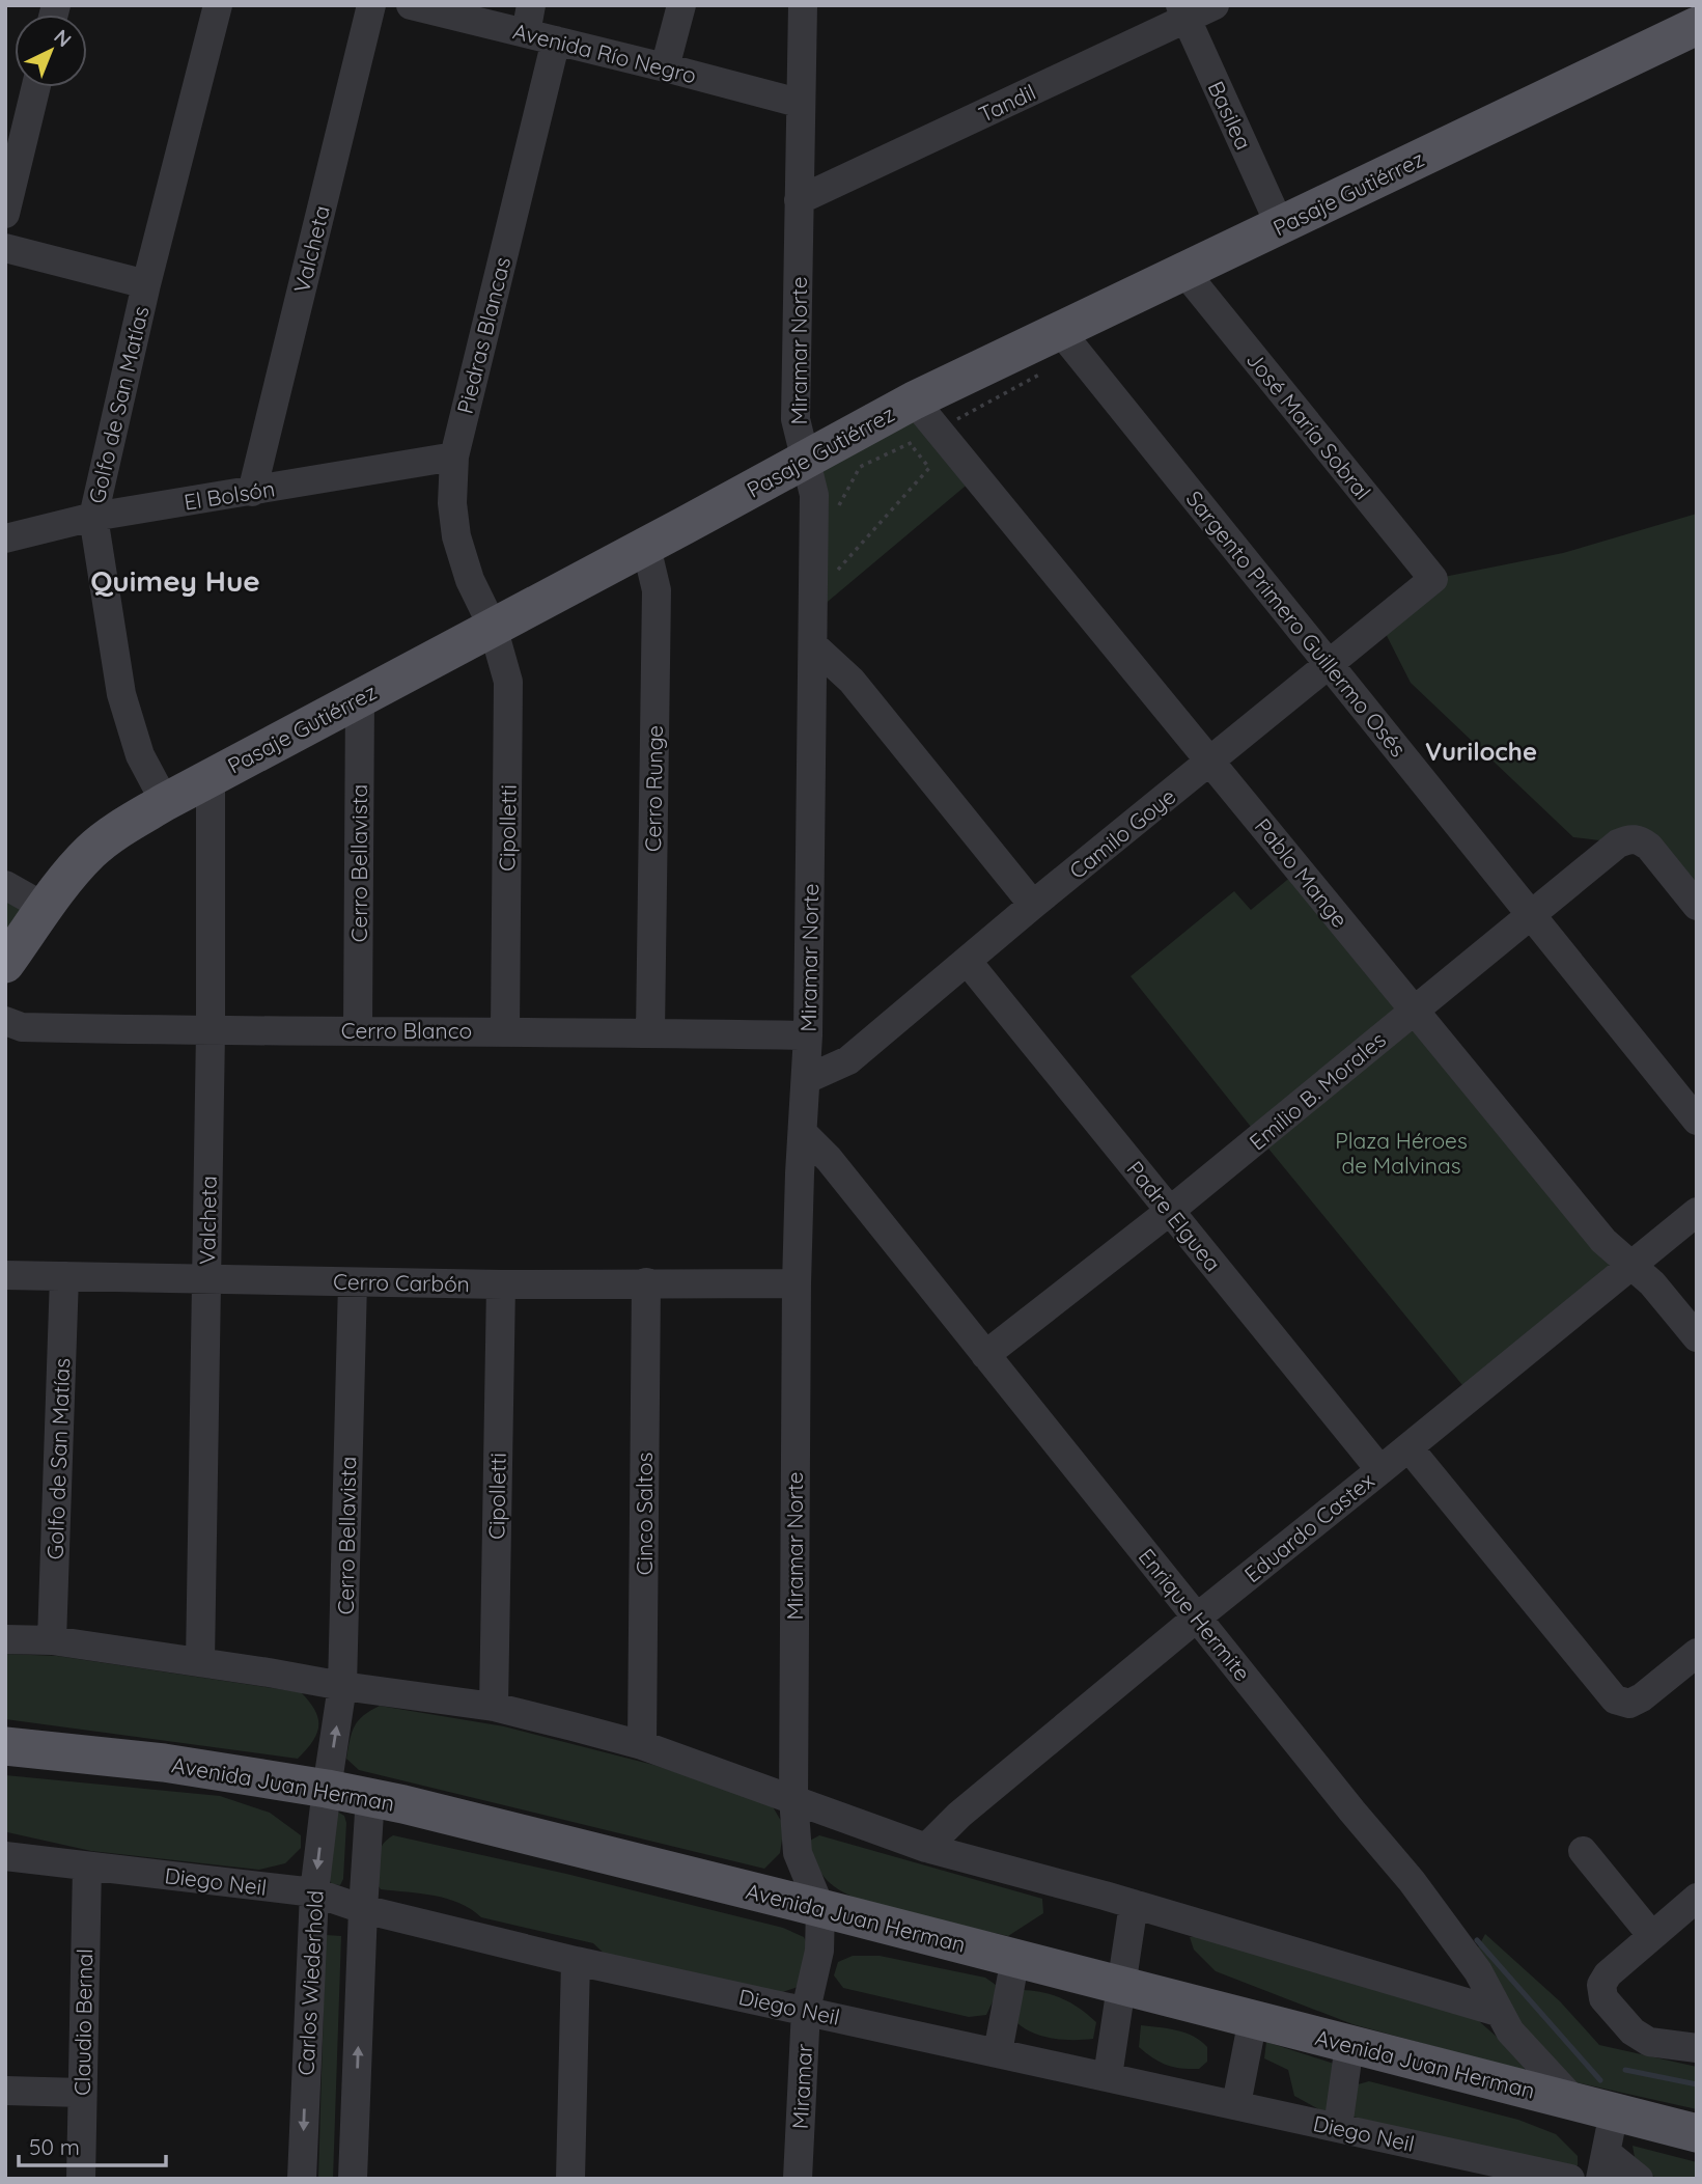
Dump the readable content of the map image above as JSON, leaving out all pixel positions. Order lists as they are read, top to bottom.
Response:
{
  "streets": {
    "main road": ["Pasaje Gutiérrez", "Avenida Juan Herman"],
    "street": [
      "Avenida Río Negro",
      "Tandil",
      "Basilea",
      "Valcheta",
      "Piedras Blancas",
      "Miramar Norte",
      "Golfo de San Matías",
      "José María Sobral",
      "El Bolsón",
      "Sargento Primero Guillermo Osés",
      "Cerro Runge",
      "Cipolletti",
      "Camilo Goye",
      "Cerro Bellavista",
      "Pablo Mange",
      "Cerro Blanco",
      "Emilio B. Morales",
      "Padre Elguea",
      "Cerro Carbón",
      "Cinco Saltos",
      "Eduardo Castex",
      "Enrique Hermite",
      "Diego Neil",
      "Carlos Wiederhold",
      "Claudio Bernal",
      "Miramar"
    ]
  },
  "crossings": [
    ["Avenida Río Negro", "Piedras Blancas"],
    ["Avenida Río Negro", "Miramar Norte"],
    ["Tandil", "Basilea"],
    ["Tandil", "Miramar Norte"],
    ["Basilea", "Pasaje Gutiérrez"],
    ["Pasaje Gutiérrez", "Valcheta"],
    ["Pasaje Gutiérrez", "Piedras Blancas"],
    ["Pasaje Gutiérrez", "Miramar Norte"],
    ["Pasaje Gutiérrez", "Golfo de San Matías"],
    ["Pasaje Gutiérrez", "José María Sobral"],
    ["Pasaje Gutiérrez", "Sargento Primero Guillermo Osés"],
    ["Pasaje Gutiérrez", "Cerro Runge"],
    ["Pasaje Gutiérrez", "Cipolletti"],
    ["Pasaje Gutiérrez", "Cerro Bellavista"],
    ["Pasaje Gutiérrez", "Pablo Mange"],
    ["Valcheta", "El Bolsón"],
    ["Valcheta", "Cerro Blanco"],
    ["Valcheta", "Cerro Carbón"],
    ["Piedras Blancas", "El Bolsón"],
    ["Piedras Blancas", "Cipolletti"],
    ["Miramar Norte", "Camilo Goye"],
    ["Miramar Norte", "Cerro Blanco"],
    ["Miramar Norte", "Cerro Carbón"],
    ["Miramar Norte", "Enrique Hermite"],
    ["Miramar Norte", "Avenida Juan Herman"],
    ["Miramar Norte", "Miramar"],
    ["Golfo de San Matías", "El Bolsón"],
    ["Golfo de San Matías", "Cerro Carbón"],
    ["José María Sobral", "Camilo Goye"],
    ["Sargento Primero Guillermo Osés", "Camilo Goye"],
    ["Sargento Primero Guillermo Osés", "Emilio B. Morales"],
    ["Cerro Runge", "Cerro Blanco"],
    ["Cipolletti", "Cerro Blanco"],
    ["Cipolletti", "Cerro Carbón"],
    ["Camilo Goye", "Pablo Mange"],
    ["Camilo Goye", "Padre Elguea"],
    ["Cerro Bellavista", "Cerro Blanco"],
    ["Cerro Bellavista", "Cerro Carbón"],
    ["Cerro Bellavista", "Avenida Juan Herman"],
    ["Cerro Bellavista", "Carlos Wiederhold"],
    ["Pablo Mange", "Emilio B. Morales"],
    ["Pablo Mange", "Eduardo Castex"],
    ["Emilio B. Morales", "Padre Elguea"],
    ["Emilio B. Morales", "Enrique Hermite"],
    ["Padre Elguea", "Eduardo Castex"],
    ["Cerro Carbón", "Cinco Saltos"],
    ["Eduardo Castex", "Enrique Hermite"],
    ["Enrique Hermite", "Avenida Juan Herman"],
    ["Avenida Juan Herman", "Carlos Wiederhold"],
    ["Avenida Juan Herman", "Miramar"],
    ["Diego Neil", "Carlos Wiederhold"],
    ["Diego Neil", "Claudio Bernal"],
    ["Diego Neil", "Miramar"]
  ],
  "districts": ["Quimey Hue", "Vuriloche"],
  "parks": ["Plaza Héroes de Malvinas"],
  "scale_bar": "50 m",
  "north": "top right"
}
